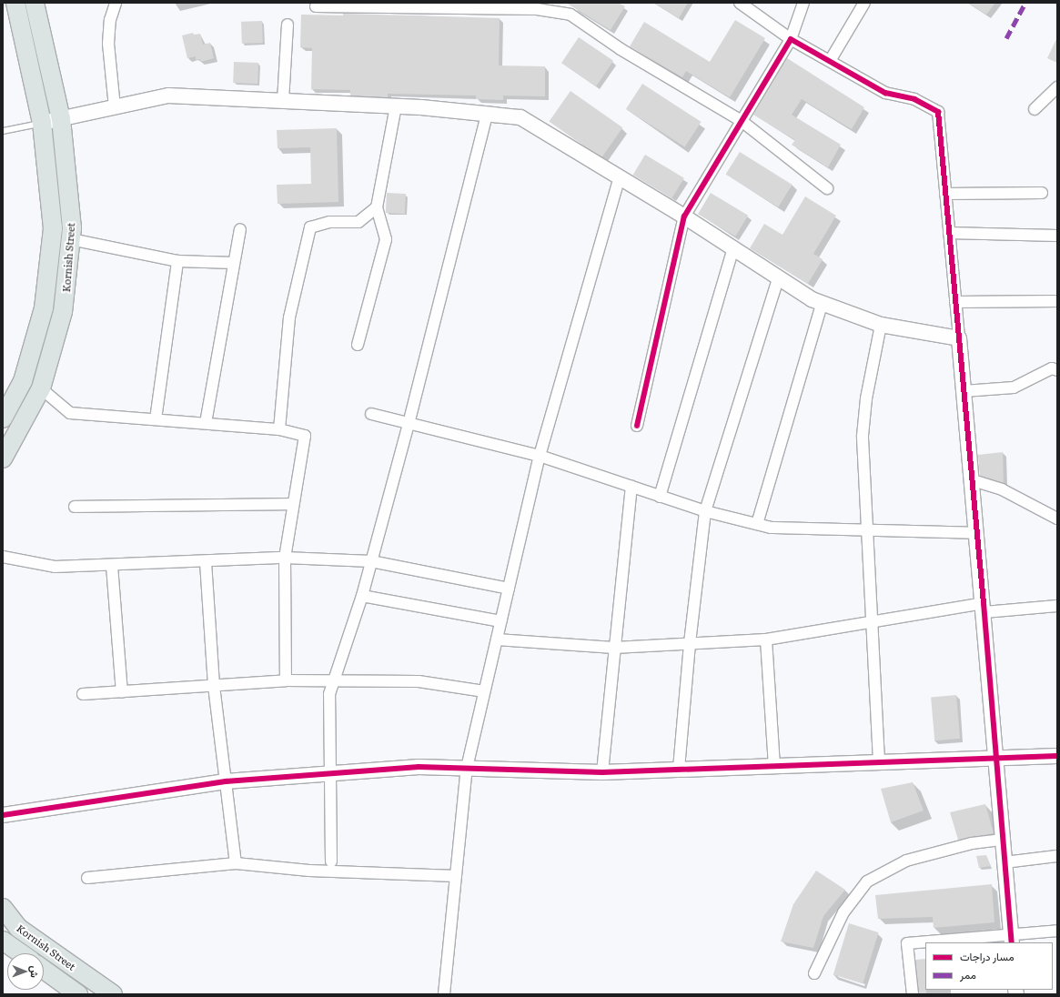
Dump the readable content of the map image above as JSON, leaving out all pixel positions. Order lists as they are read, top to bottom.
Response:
{
  "streets": {
    "main road": ["Kornish Street"]
  },
  "legend": ["مسار دراجات", "ممر"],
  "north": "right"
}
